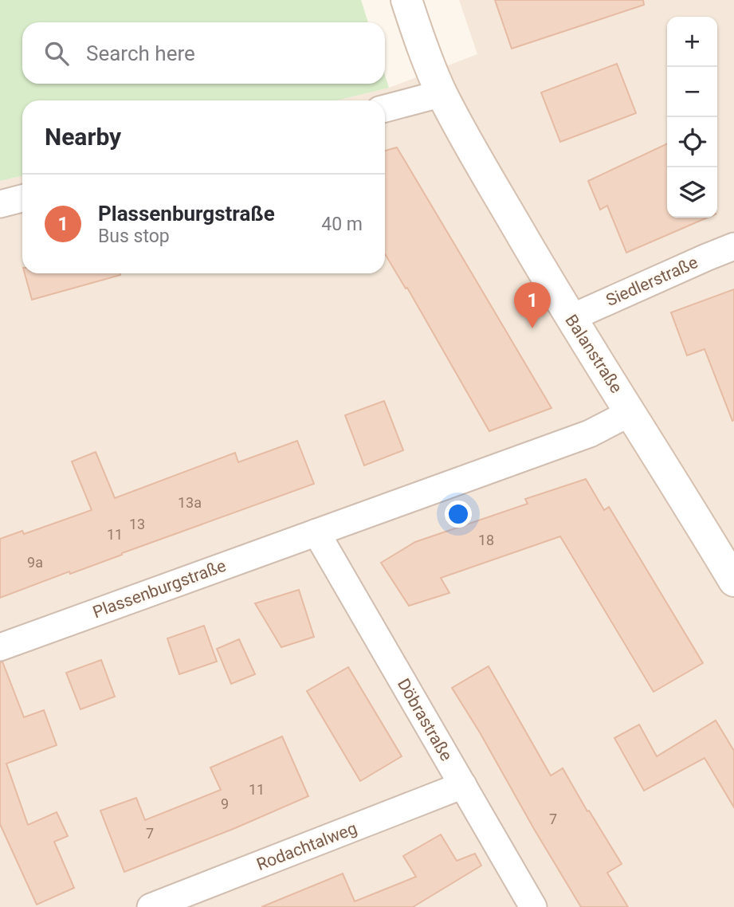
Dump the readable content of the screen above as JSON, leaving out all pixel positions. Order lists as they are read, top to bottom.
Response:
{
  "streets": {
    "street": [
      "Siedlerstraße",
      "Balanstraße",
      "Plassenburgstraße",
      "Döbrastraße",
      "Rodachtalweg"
    ]
  },
  "crossings": [
    ["Siedlerstraße", "Balanstraße"],
    ["Balanstraße", "Plassenburgstraße"],
    ["Plassenburgstraße", "Döbrastraße"],
    ["Döbrastraße", "Rodachtalweg"]
  ],
  "house_numbers": [
    "13a",
    "13",
    "11",
    "18",
    "9a",
    "11",
    "9",
    "7",
    "7"
  ],
  "page": {
    "map_buttons": ["+", "−"],
    "search": "Search here",
    "heading": "Nearby",
    "list": [
      {
        "mark": "1",
        "name": "Plassenburgstraße",
        "note": "Bus stop",
        "value": "40 m"
      }
    ],
    "pins": "1"
  }
}
